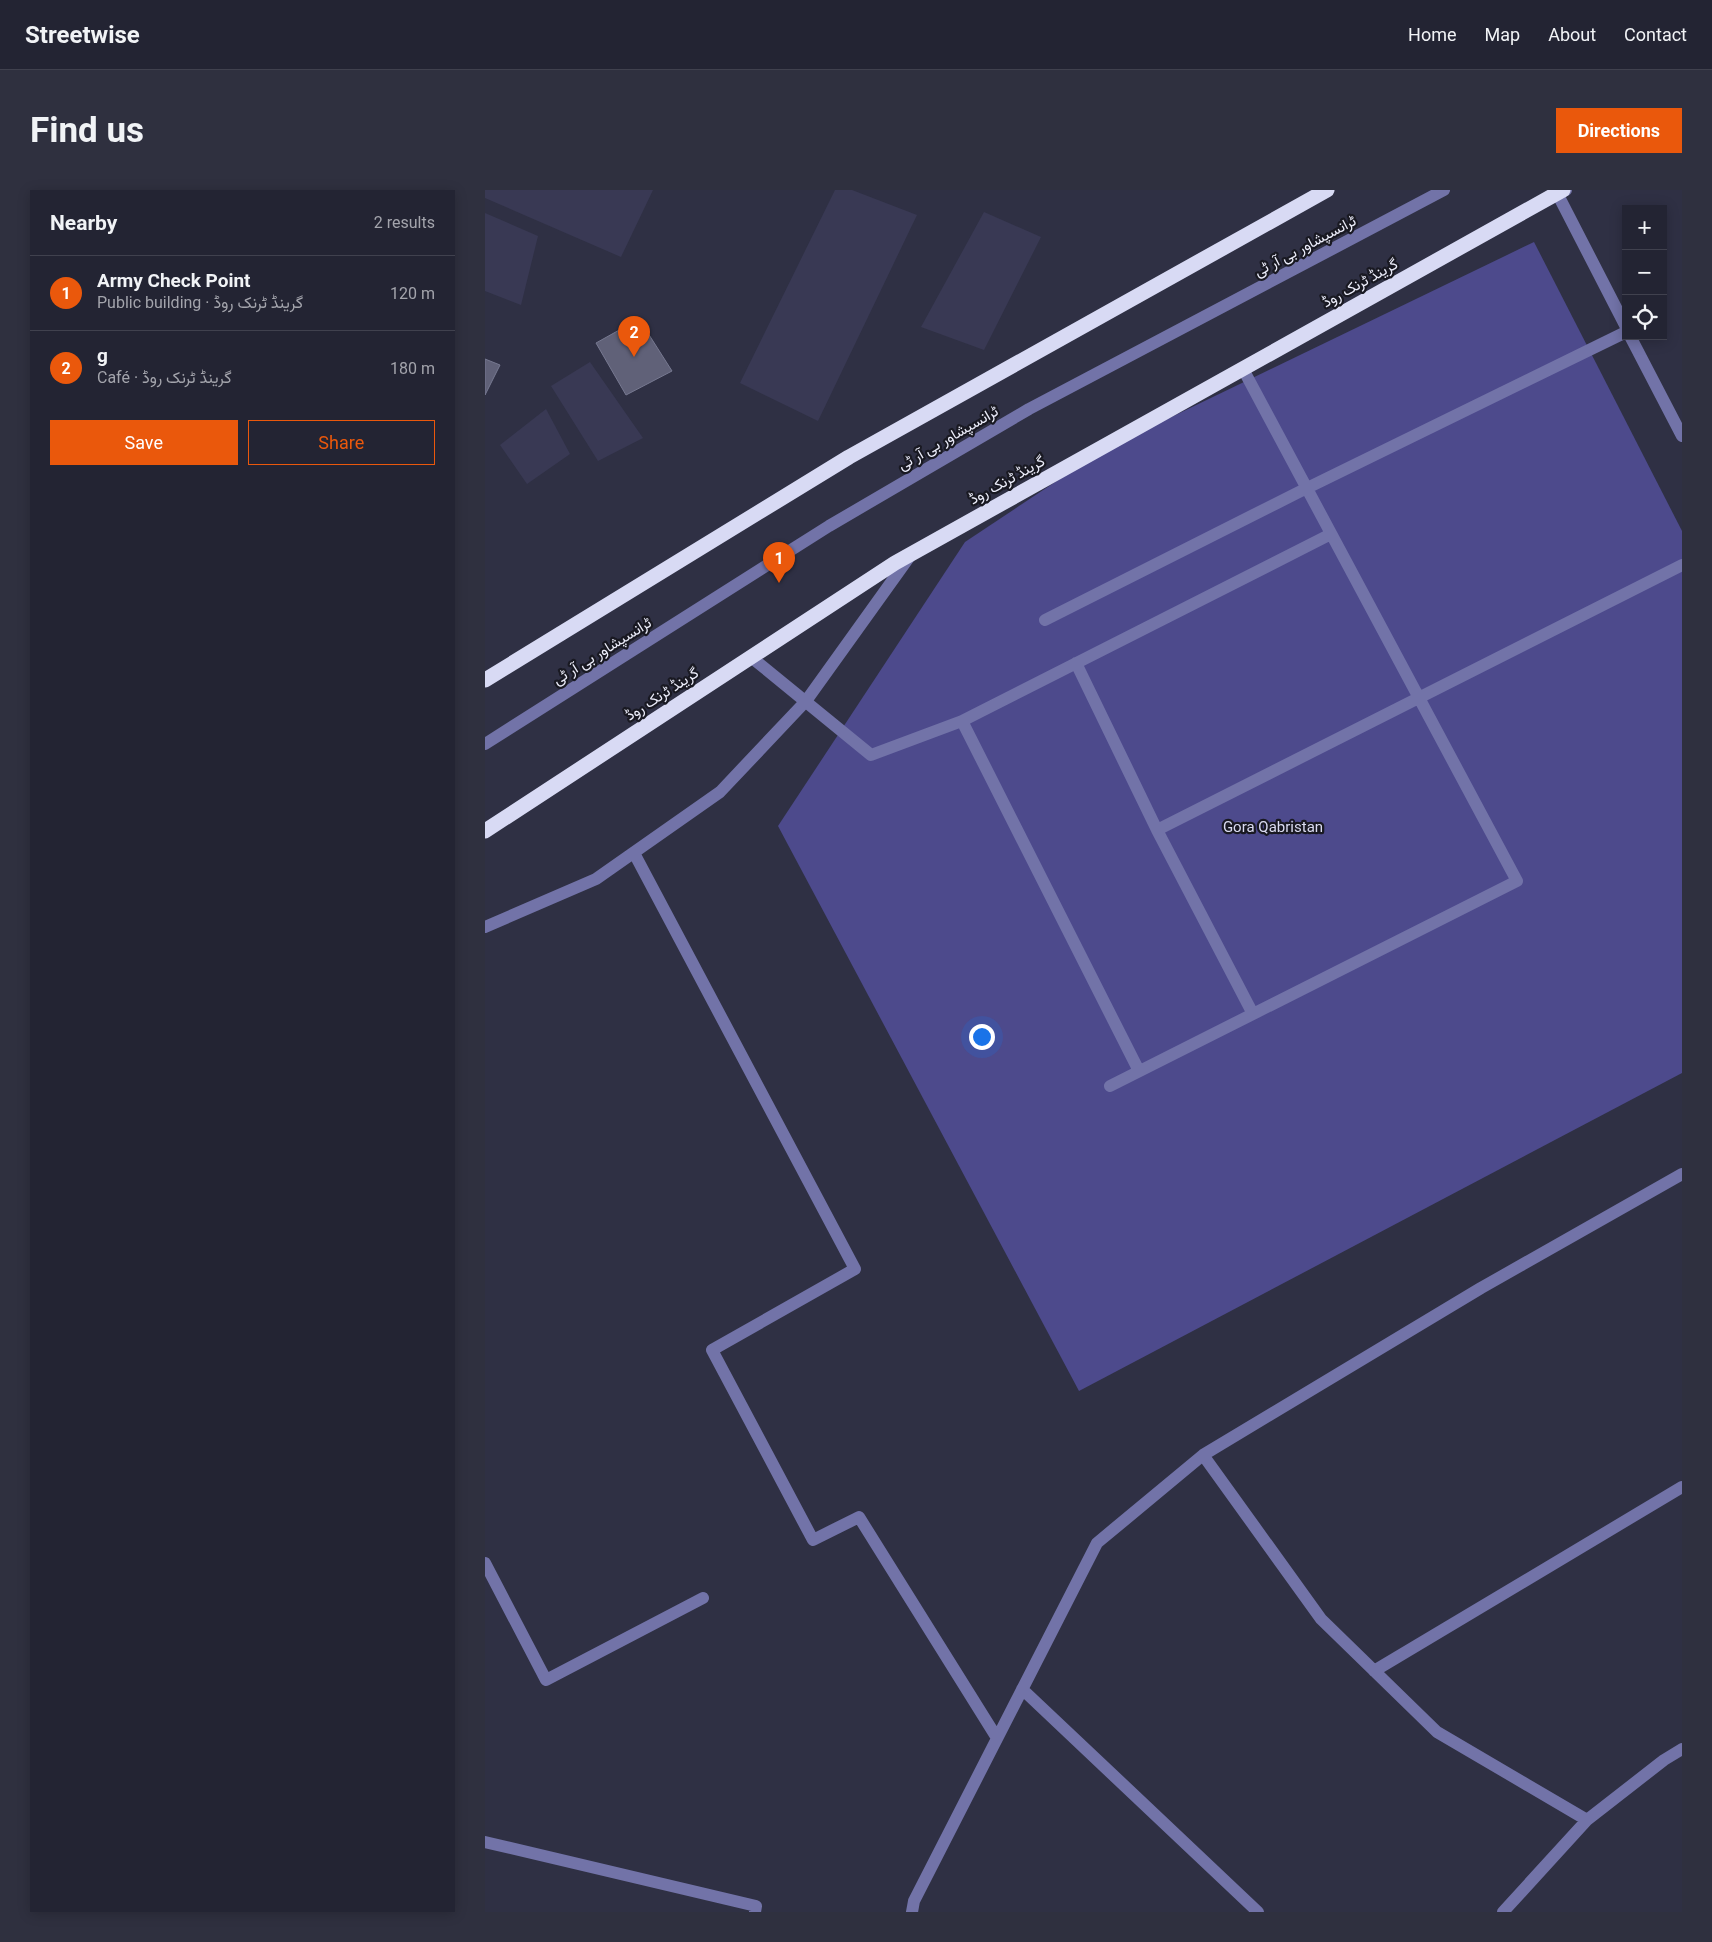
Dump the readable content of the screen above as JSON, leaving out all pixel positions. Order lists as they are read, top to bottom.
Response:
{
  "streets": {
    "highway": ["گرینڈ ٹرنک روڈ"],
    "street": ["ٹرانسپشاور بی آر ٹی"]
  },
  "parks": ["Gora Qabristan"],
  "page": {
    "header": "Streetwise",
    "nav": [
      "Home",
      "Map",
      "About",
      "Contact"
    ],
    "buttons": [
      "Directions",
      ["Save", "Share"]
    ],
    "title": "Find us",
    "heading": ["Nearby", "2 results"],
    "map_buttons": ["+", "−"],
    "list": [
      {
        "mark": "1",
        "name": "Army Check Point",
        "note": "Public building · گرینڈ ٹرنک روڈ",
        "value": "120 m"
      },
      {
        "mark": "2",
        "name": "g",
        "note": "Café · گرینڈ ٹرنک روڈ",
        "value": "180 m"
      }
    ],
    "pins": ["2", "1"]
  }
}
